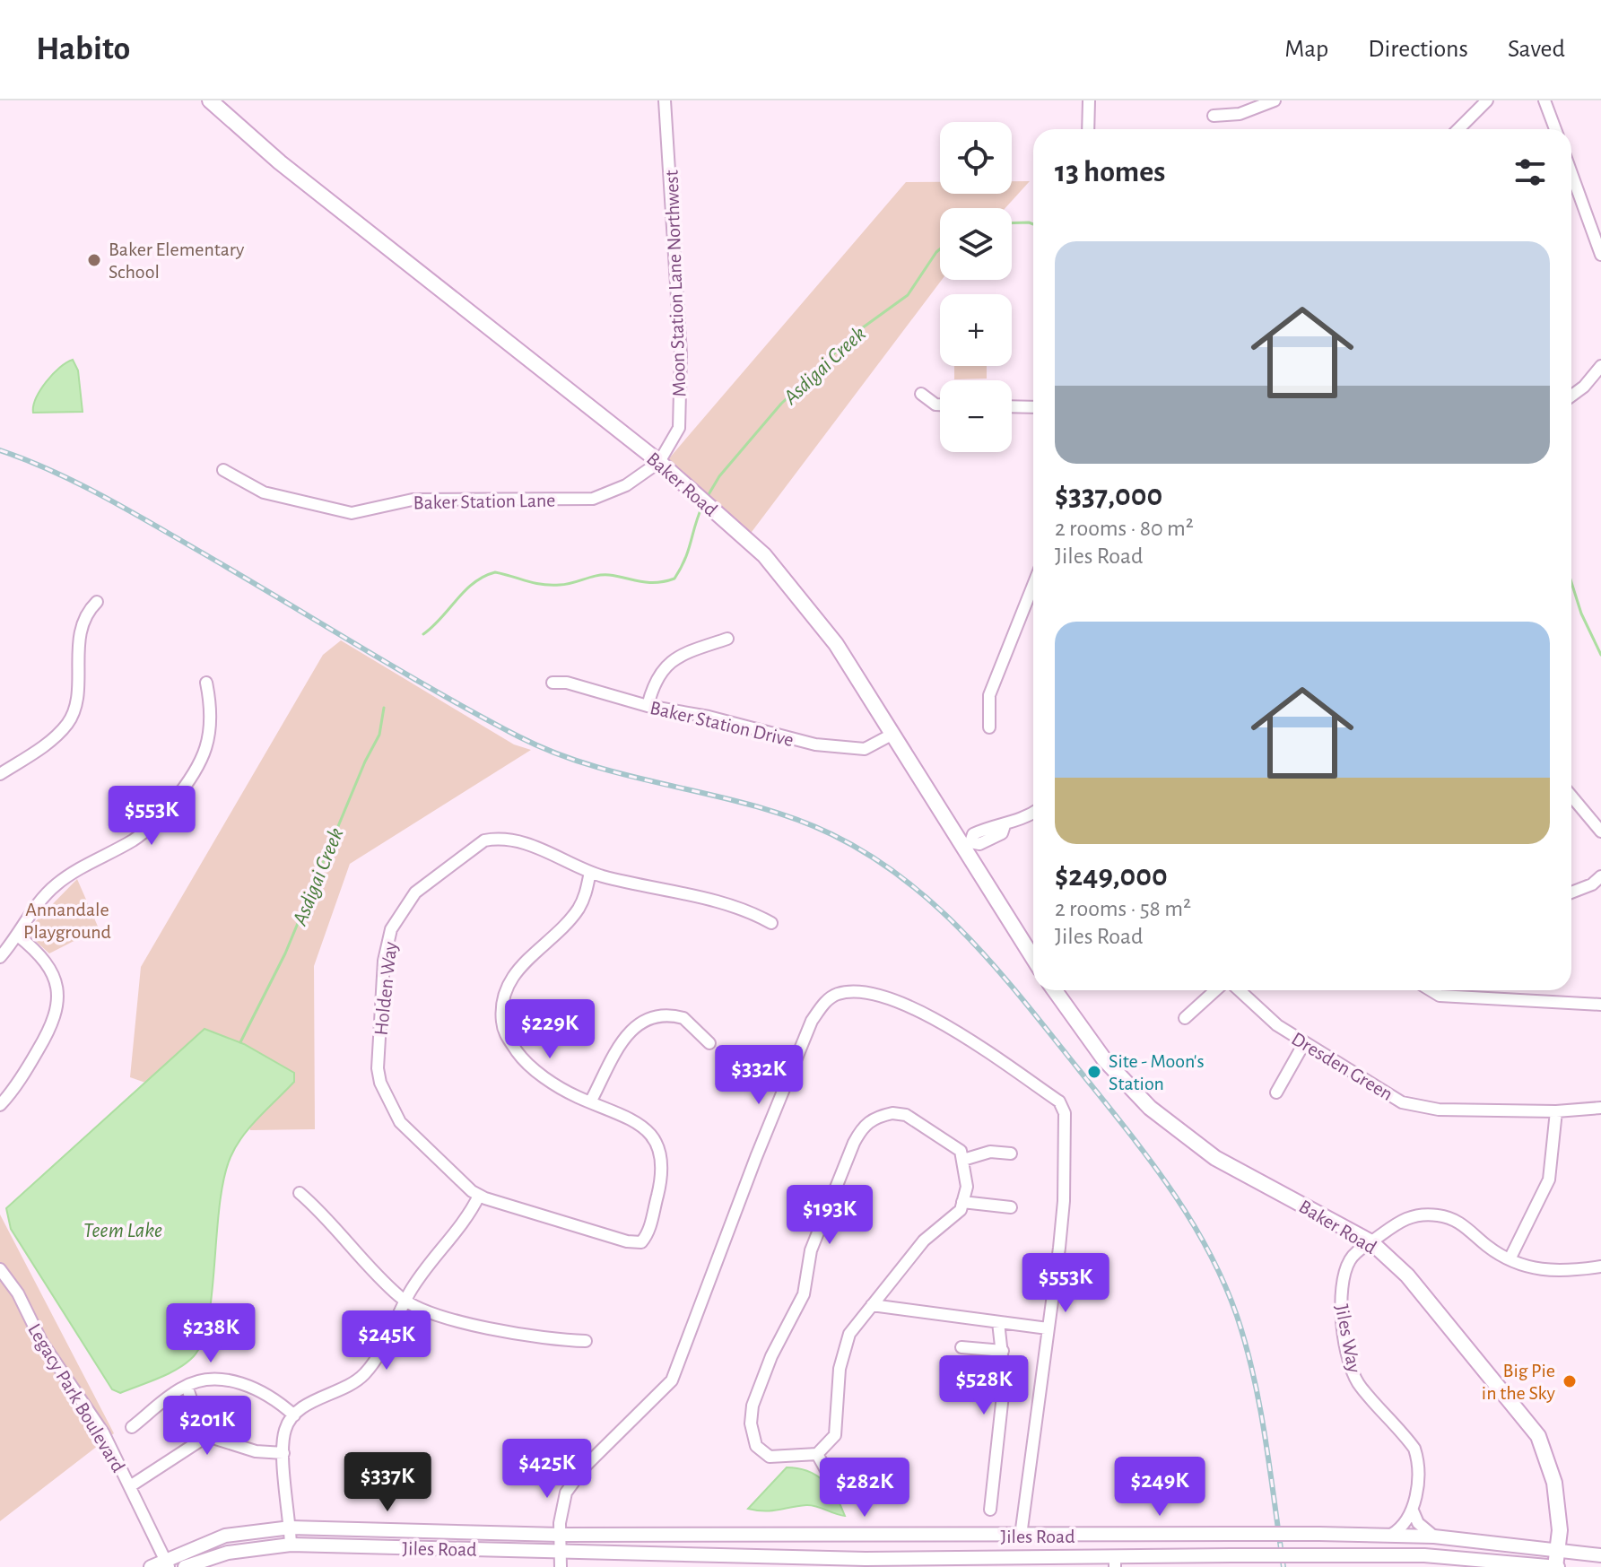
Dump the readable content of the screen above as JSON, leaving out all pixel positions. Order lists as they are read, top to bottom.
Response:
{
  "streets": {
    "main road": ["Baker Road"],
    "street": [
      "Moon Station Lane Northwest",
      "Baker Station Lane",
      "Baker Station Drive",
      "Holden Way",
      "Dresden Green",
      "Jiles Way",
      "Legacy Park Boulevard",
      "Jiles Road"
    ]
  },
  "crossings": [
    ["Moon Station Lane Northwest", "Baker Road"],
    ["Moon Station Lane Northwest", "Baker Station Lane"],
    ["Baker Road", "Baker Station Lane"],
    ["Baker Road", "Baker Station Drive"],
    ["Baker Road", "Jiles Way"],
    ["Baker Road", "Jiles Road"],
    ["Legacy Park Boulevard", "Jiles Road"]
  ],
  "water": ["Asdigai Creek", "Teem Lake"],
  "parks": ["Annandale Playground"],
  "places": ["Baker Elementary School", "Site - Moon's Station", "Big Pie in the Sky"],
  "page": {
    "header": "Habito",
    "nav": ["Map", "Directions", "Saved"],
    "map_buttons": ["+", "−"],
    "heading": "13 homes",
    "list": [
      {
        "name": "$337,000",
        "note": "2 rooms · 80 m² · Jiles Road"
      },
      {
        "name": "$249,000",
        "note": "2 rooms · 58 m² · Jiles Road"
      }
    ],
    "price": [
      "$553K",
      "$229K",
      "$332K",
      "$193K",
      "$553K",
      "$238K",
      "$245K",
      "$528K",
      "$201K",
      "$425K",
      "$337K",
      "$249K",
      "$282K"
    ]
  }
}
